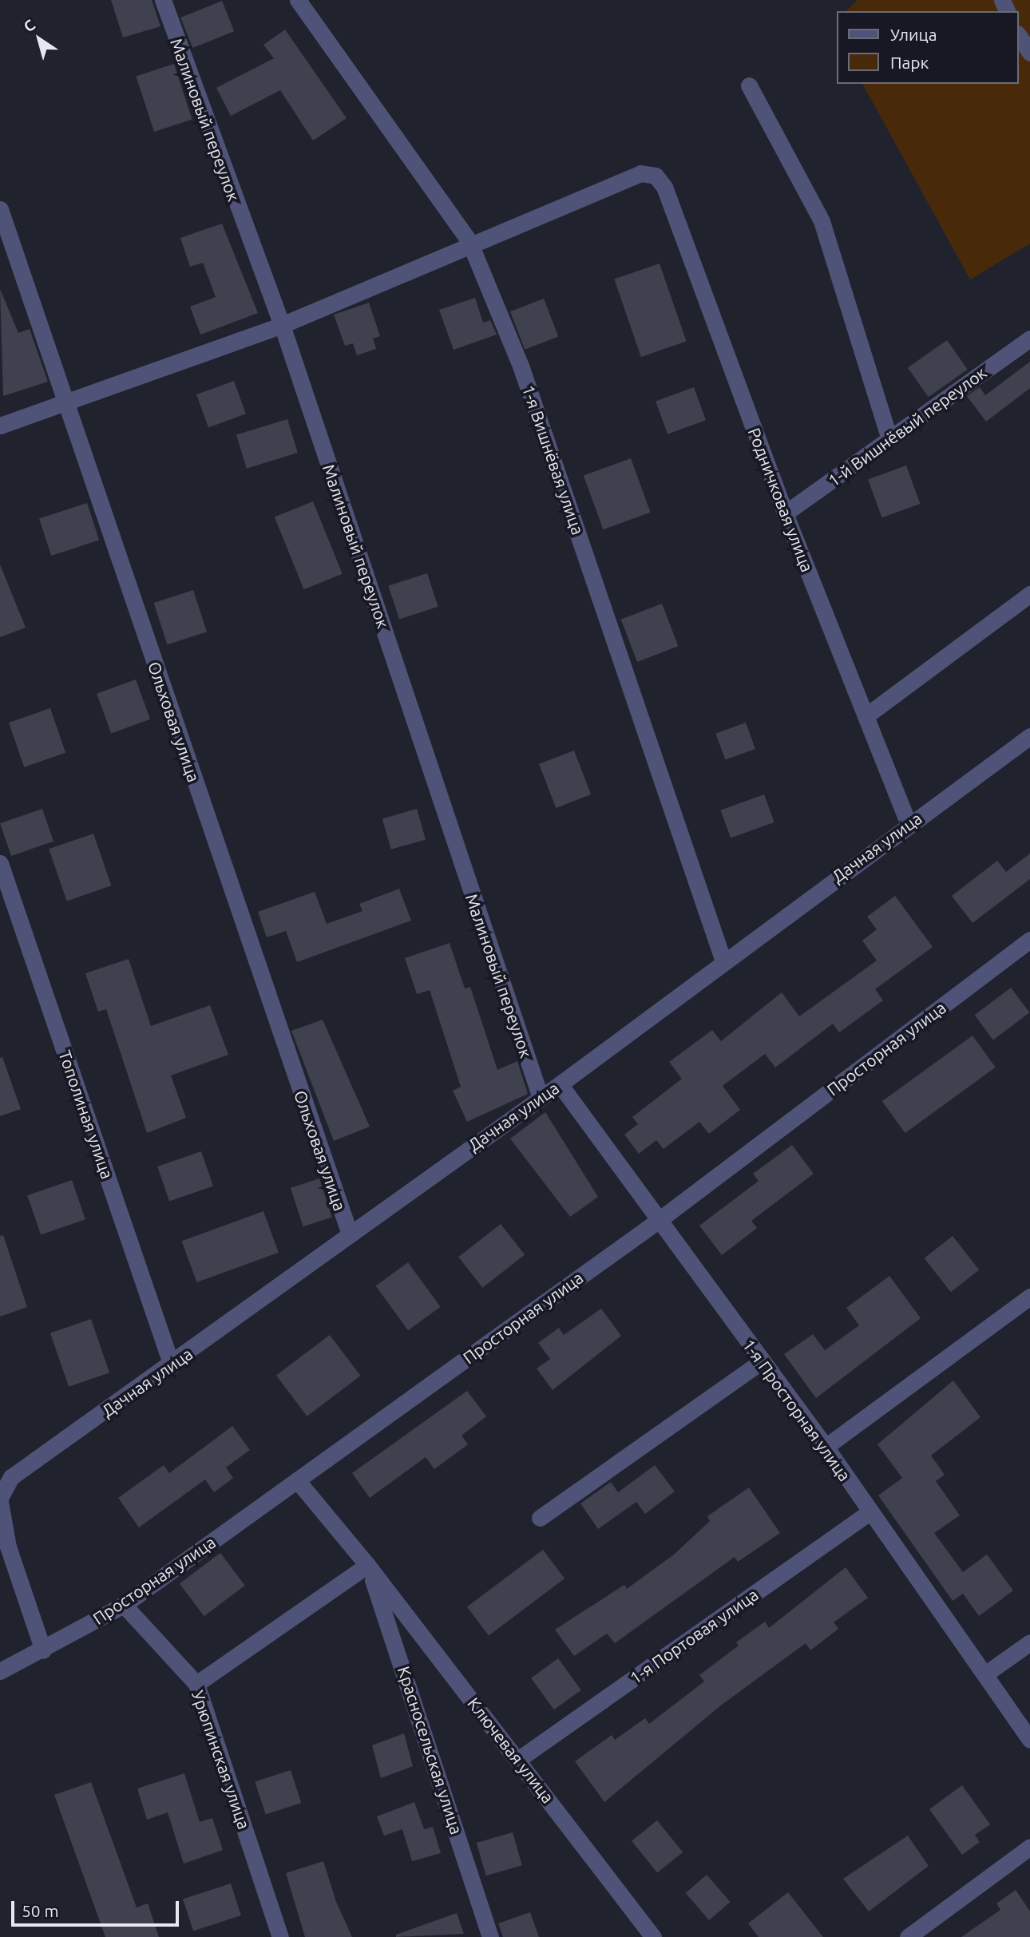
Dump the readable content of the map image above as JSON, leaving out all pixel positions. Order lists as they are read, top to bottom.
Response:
{
  "streets": {
    "street": [
      "Малиновый переулок",
      "1-й Вишнёвый переулок",
      "1-я Вишнёвая улица",
      "Родничковая улица",
      "Ольховая улица",
      "Дачная улица",
      "Просторная улица",
      "Тополиная улица",
      "1-я Просторная улица",
      "1-я Портовая улица",
      "Красносельская улица",
      "Ключевая улица",
      "Урюпинская улица"
    ]
  },
  "crossings": [
    ["Малиновый переулок", "Дачная улица"],
    ["1-й Вишнёвый переулок", "Родничковая улица"],
    ["1-я Вишнёвая улица", "Родничковая улица"],
    ["1-я Вишнёвая улица", "Дачная улица"],
    ["Родничковая улица", "Дачная улица"],
    ["Ольховая улица", "Дачная улица"],
    ["Дачная улица", "Просторная улица"],
    ["Дачная улица", "Тополиная улица"],
    ["Дачная улица", "1-я Просторная улица"],
    ["Просторная улица", "1-я Просторная улица"],
    ["Просторная улица", "Ключевая улица"],
    ["Просторная улица", "Урюпинская улица"],
    ["1-я Просторная улица", "1-я Портовая улица"],
    ["1-я Портовая улица", "Ключевая улица"],
    ["Красносельская улица", "Ключевая улица"]
  ],
  "legend": ["Улица", "Парк"],
  "scale_bar": "50 m",
  "north": "top left"
}
